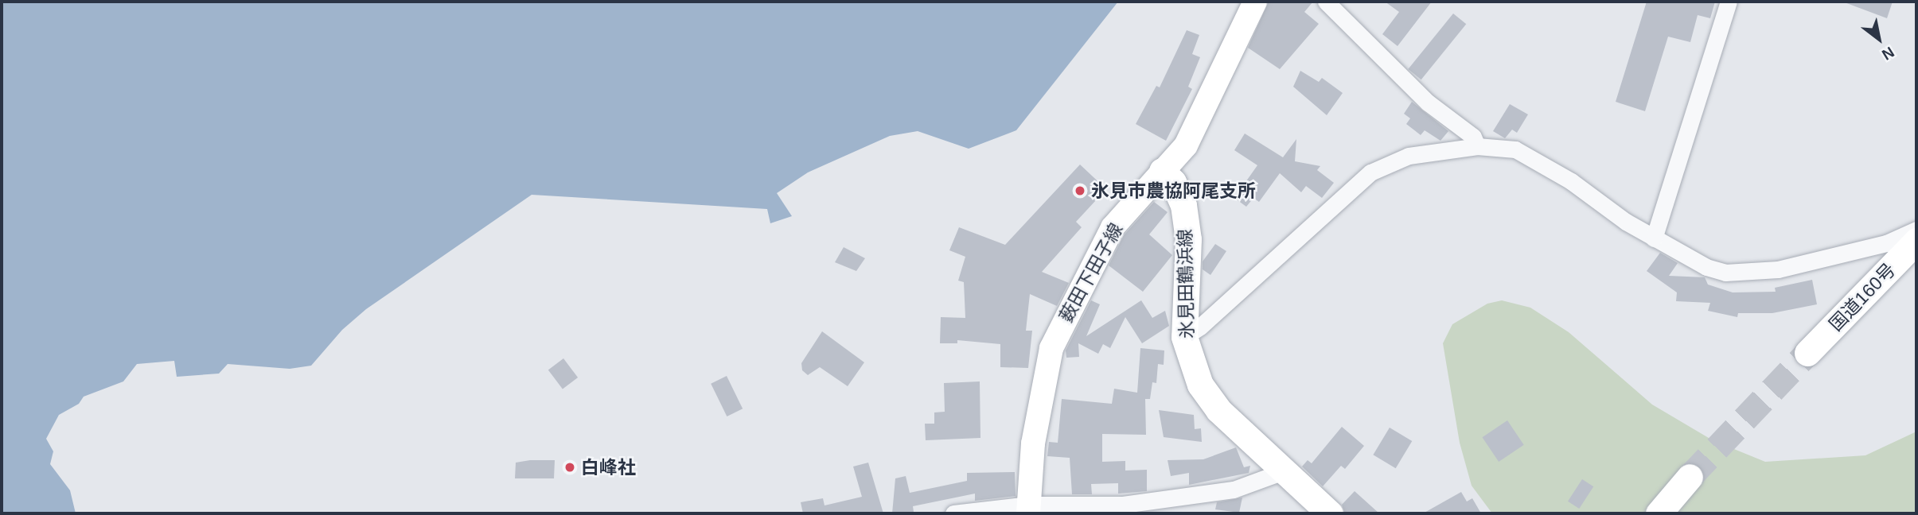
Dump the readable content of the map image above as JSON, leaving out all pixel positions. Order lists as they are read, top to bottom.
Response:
{
  "streets": {
    "main road": ["薮田下田子線", "氷見田鶴浜線", "国道160号"]
  },
  "crossings": [
    ["薮田下田子線", "氷見田鶴浜線"]
  ],
  "places": ["氷見市農協阿尾支所", "白峰社"],
  "north": "bottom right"
}
